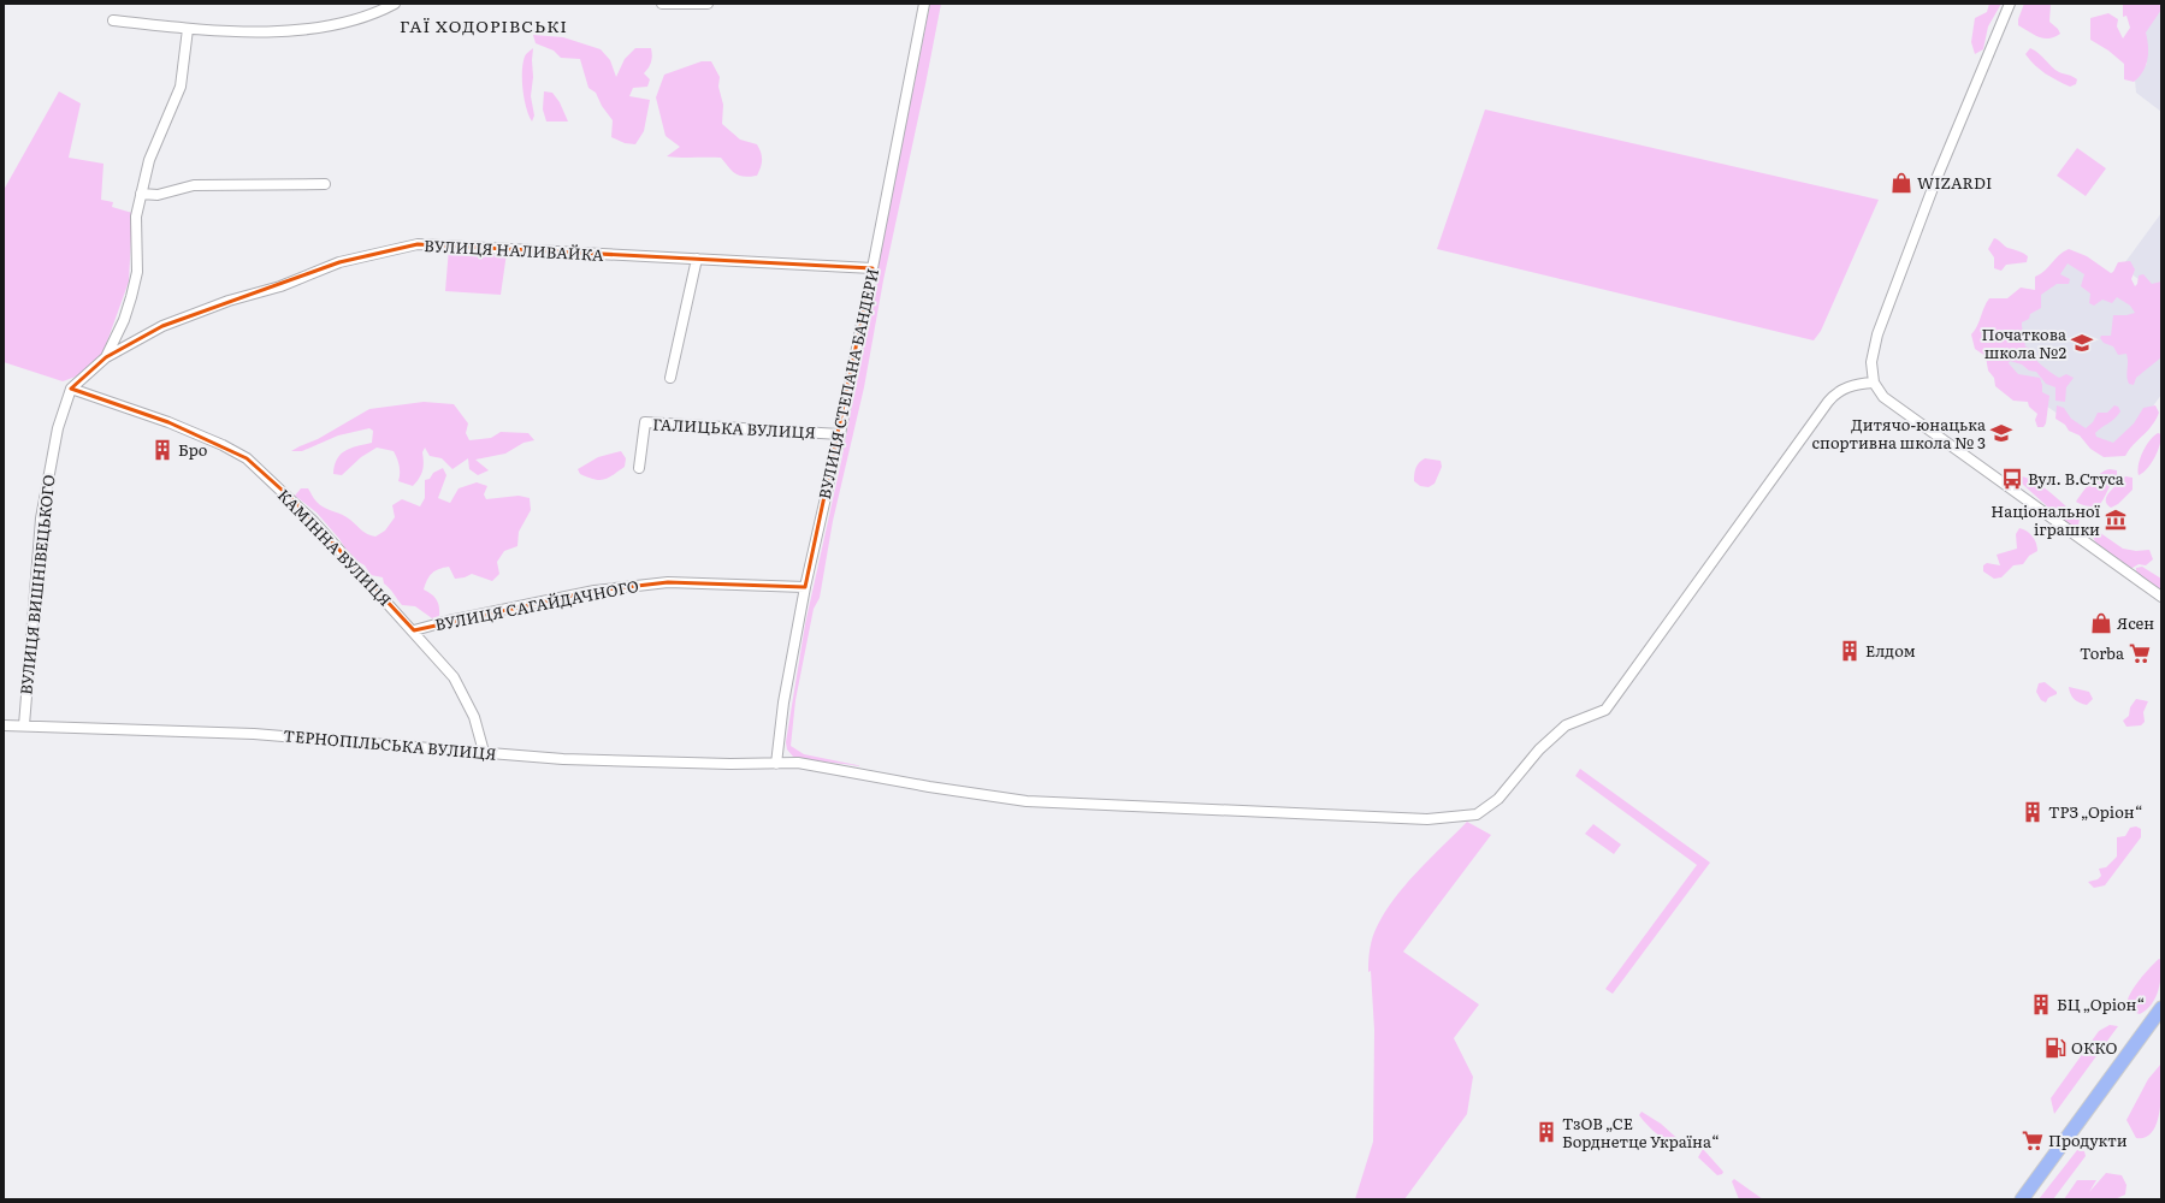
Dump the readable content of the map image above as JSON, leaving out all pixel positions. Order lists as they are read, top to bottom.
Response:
{
  "streets": {
    "street": [
      "ВУЛИЦЯ НАЛИВАЙКА",
      "ВУЛИЦЯ СТЕПАНА БАНДЕРИ",
      "ГАЛИЦЬКА ВУЛИЦЯ",
      "КАМІННА ВУЛИЦЯ",
      "ВУЛИЦЯ ВИШНІВЕЦЬКОГО",
      "ВУЛИЦЯ САГАЙДАЧНОГО",
      "ТЕРНОПІЛЬСЬКА ВУЛИЦЯ"
    ]
  },
  "crossings": [
    ["ВУЛИЦЯ НАЛИВАЙКА", "ВУЛИЦЯ СТЕПАНА БАНДЕРИ"],
    ["ВУЛИЦЯ НАЛИВАЙКА", "КАМІННА ВУЛИЦЯ"],
    ["ВУЛИЦЯ НАЛИВАЙКА", "ВУЛИЦЯ ВИШНІВЕЦЬКОГО"],
    ["ВУЛИЦЯ СТЕПАНА БАНДЕРИ", "ГАЛИЦЬКА ВУЛИЦЯ"],
    ["ВУЛИЦЯ СТЕПАНА БАНДЕРИ", "ВУЛИЦЯ САГАЙДАЧНОГО"],
    ["ВУЛИЦЯ СТЕПАНА БАНДЕРИ", "ТЕРНОПІЛЬСЬКА ВУЛИЦЯ"],
    ["КАМІННА ВУЛИЦЯ", "ВУЛИЦЯ ВИШНІВЕЦЬКОГО"],
    ["КАМІННА ВУЛИЦЯ", "ВУЛИЦЯ САГАЙДАЧНОГО"],
    ["КАМІННА ВУЛИЦЯ", "ТЕРНОПІЛЬСЬКА ВУЛИЦЯ"],
    ["ВУЛИЦЯ ВИШНІВЕЦЬКОГО", "ТЕРНОПІЛЬСЬКА ВУЛИЦЯ"]
  ],
  "districts": ["ГАЇ ХОДОРІВСЬКІ"],
  "places": {
    "shop": ["WIZARDI", "Ясен"],
    "school or university": ["Початкова школа №2", "Дитячо-юнацька спортивна школа № 3"],
    "building": [
      "Бро",
      "Елдом",
      "ТРЗ „Оріон“",
      "БЦ „Оріон“",
      "ТзОВ „СЕ Борднетце Україна“"
    ],
    "bus stop": ["Вул. В.Стуса"],
    "museum": ["Національної іграшки"],
    "supermarket": ["Torba", "Продукти"],
    "fuel station": ["ОККО"]
  }
}
